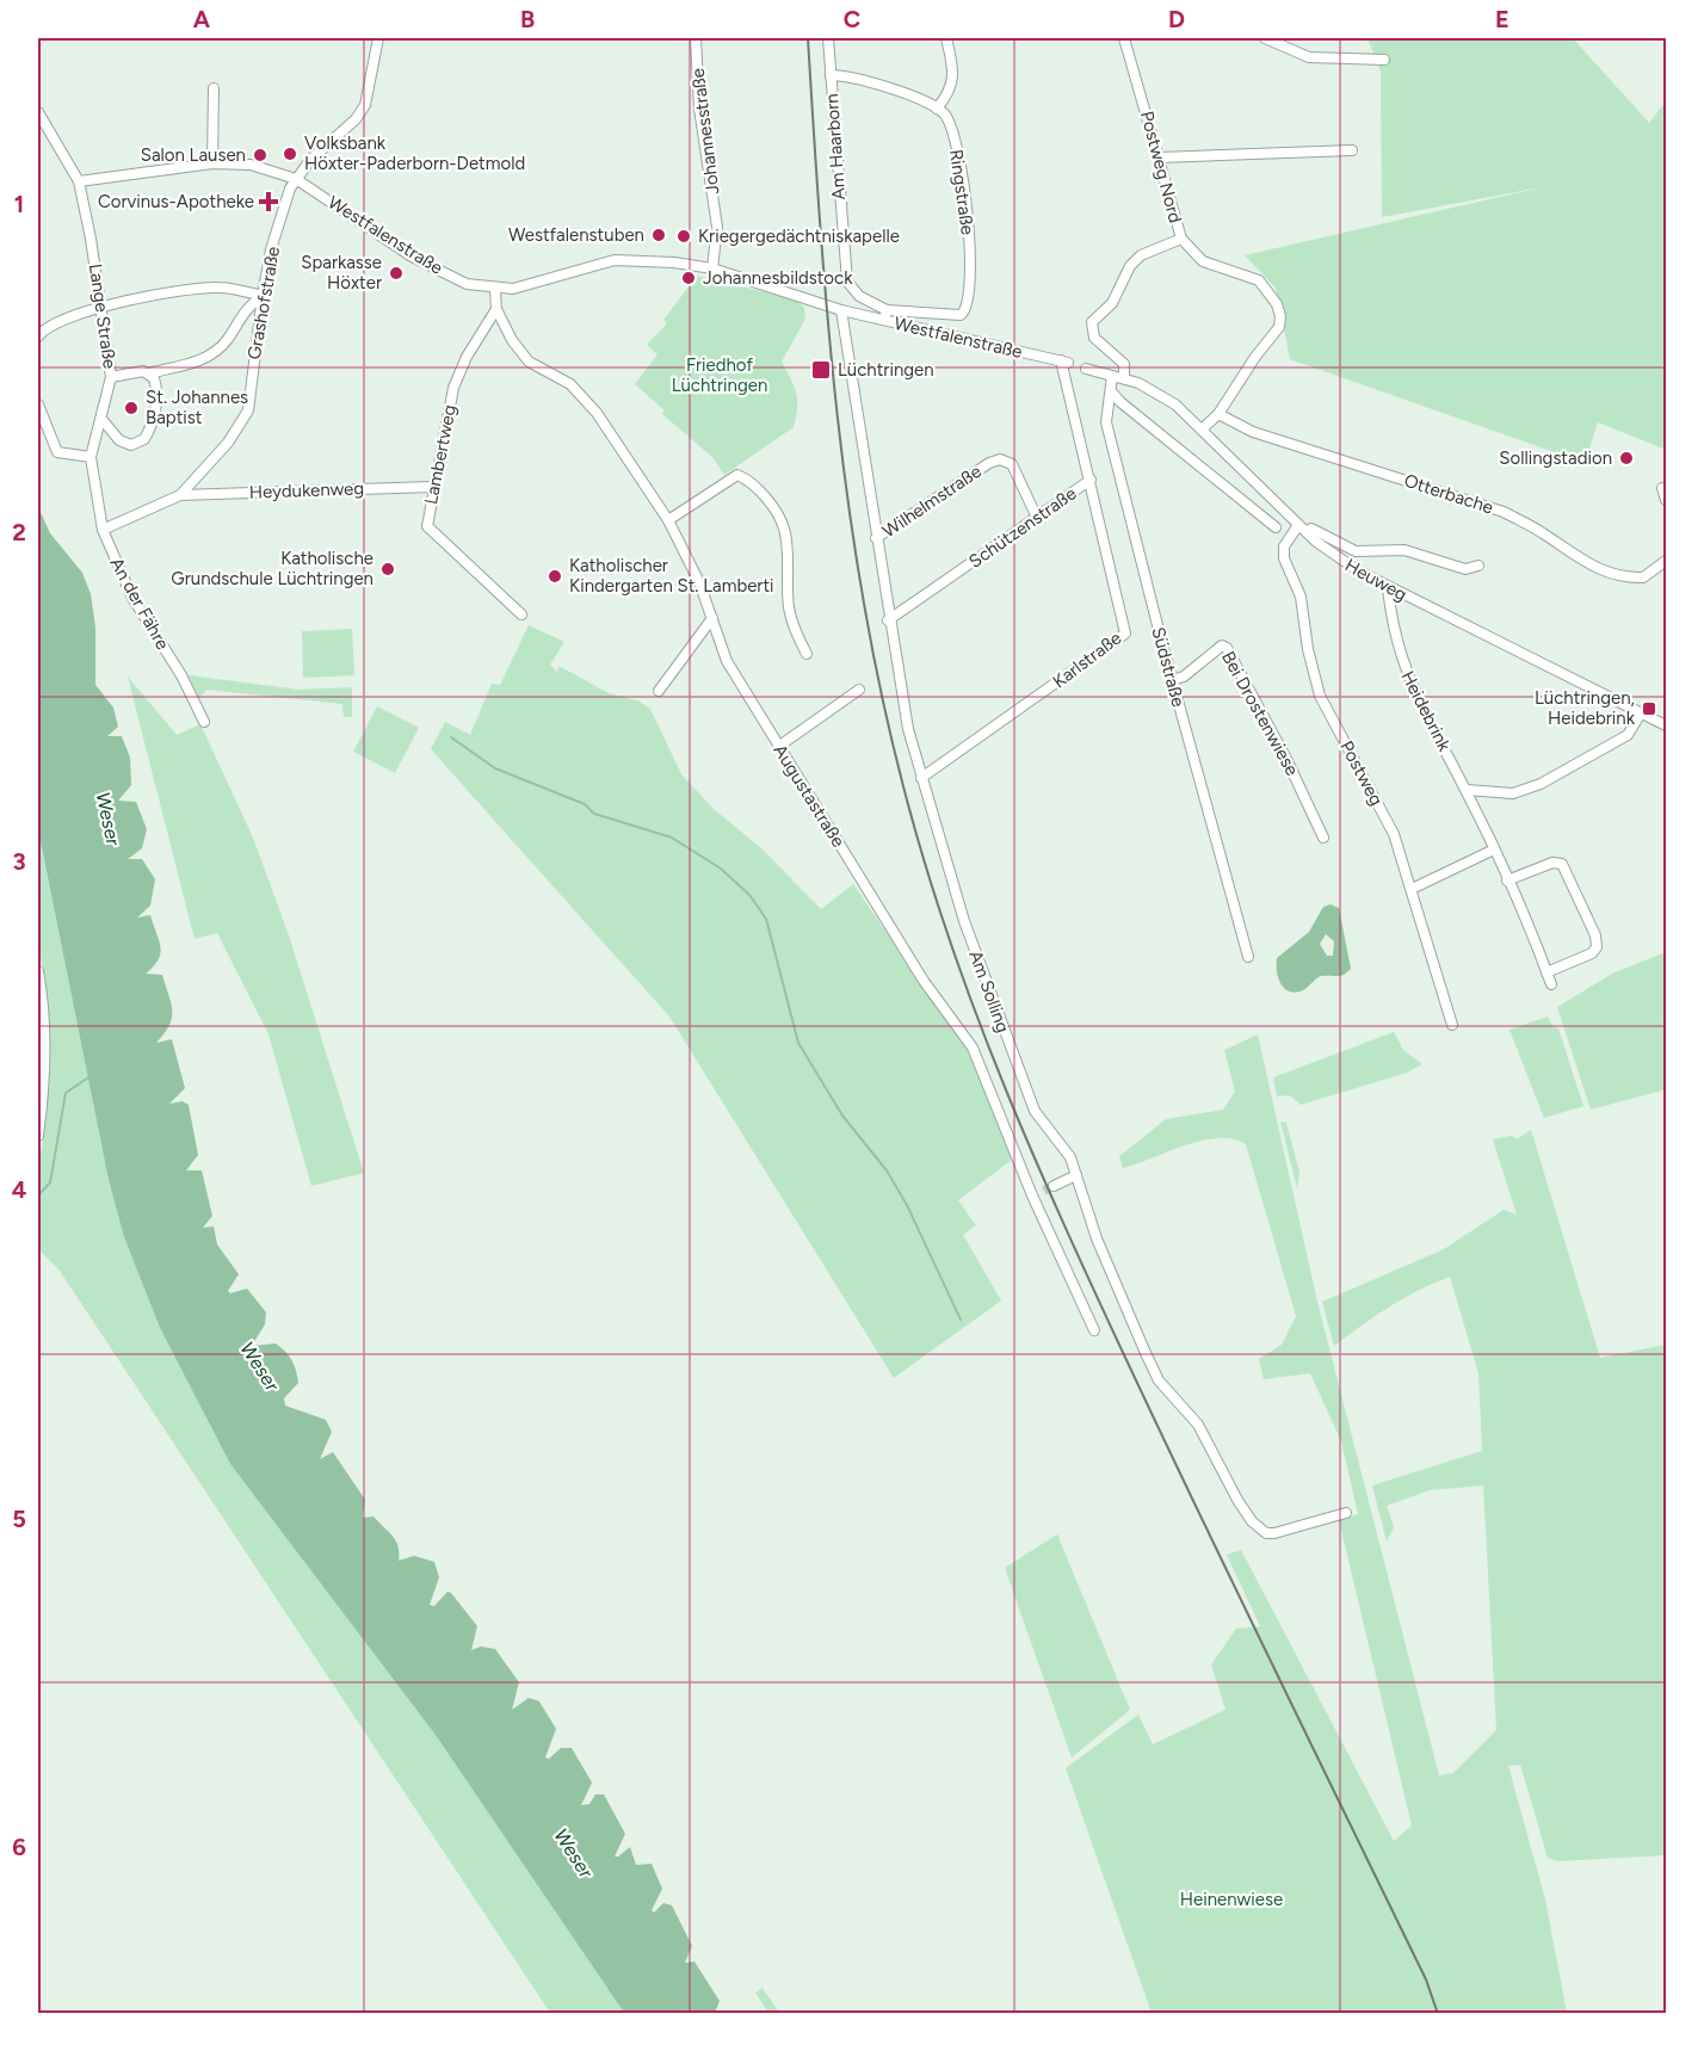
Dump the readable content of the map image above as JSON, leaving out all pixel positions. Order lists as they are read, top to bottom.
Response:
{
  "streets": {
    "street": [
      "Johannesstraße",
      "Am Haarborn",
      "Postweg Nord",
      "Ringstraße",
      "Westfalenstraße",
      "Grashofstraße",
      "Lange Straße",
      "Lambertweg",
      "Heydukenweg",
      "Otterbache",
      "Wilhelmstraße",
      "Schützenstraße",
      "Heuweg",
      "An der Fähre",
      "Karlstraße",
      "Südstraße",
      "Heidebrink",
      "Bei Drostenwiese",
      "Postweg",
      "Augustastraße",
      "Am Solling"
    ]
  },
  "crossings": [
    ["Johannesstraße", "Westfalenstraße"],
    ["Am Haarborn", "Ringstraße"],
    ["Am Haarborn", "Westfalenstraße"],
    ["Postweg Nord", "Otterbache"],
    ["Postweg Nord", "Heuweg"],
    ["Ringstraße", "Westfalenstraße"],
    ["Westfalenstraße", "Grashofstraße"],
    ["Westfalenstraße", "Lange Straße"],
    ["Westfalenstraße", "Schützenstraße"],
    ["Westfalenstraße", "Am Solling"],
    ["Grashofstraße", "Lange Straße"],
    ["Grashofstraße", "Heydukenweg"],
    ["Grashofstraße", "An der Fähre"],
    ["Lange Straße", "An der Fähre"],
    ["Lambertweg", "Heydukenweg"],
    ["Lambertweg", "Augustastraße"],
    ["Wilhelmstraße", "Schützenstraße"],
    ["Wilhelmstraße", "Am Solling"],
    ["Schützenstraße", "Karlstraße"],
    ["Schützenstraße", "Am Solling"],
    ["Heuweg", "Südstraße"],
    ["Heuweg", "Heidebrink"],
    ["Heuweg", "Postweg"],
    ["Karlstraße", "Am Solling"],
    ["Südstraße", "Bei Drostenwiese"]
  ],
  "water": ["Weser"],
  "parks": ["Friedhof Lüchtringen", "Heinenwiese"],
  "places": {
    "other": [
      "Volksbank Höxter-Paderborn-Detmold",
      "Salon Lausen",
      "Westfalenstuben",
      "Kriegergedächtniskapelle",
      "Sparkasse Höxter",
      "Johannesbildstock",
      "St. Johannes Baptist",
      "Sollingstadion",
      "Katholische Grundschule Lüchtringen",
      "Katholischer Kindergarten St. Lamberti"
    ],
    "health": ["Corvinus-Apotheke"],
    "transit": ["Lüchtringen", "Lüchtringen, Heidebrink"]
  },
  "grid": {
    "columns": [
      "A",
      "B",
      "C",
      "D",
      "E"
    ],
    "rows": [
      "1",
      "2",
      "3",
      "4",
      "5",
      "6"
    ]
  }
}
